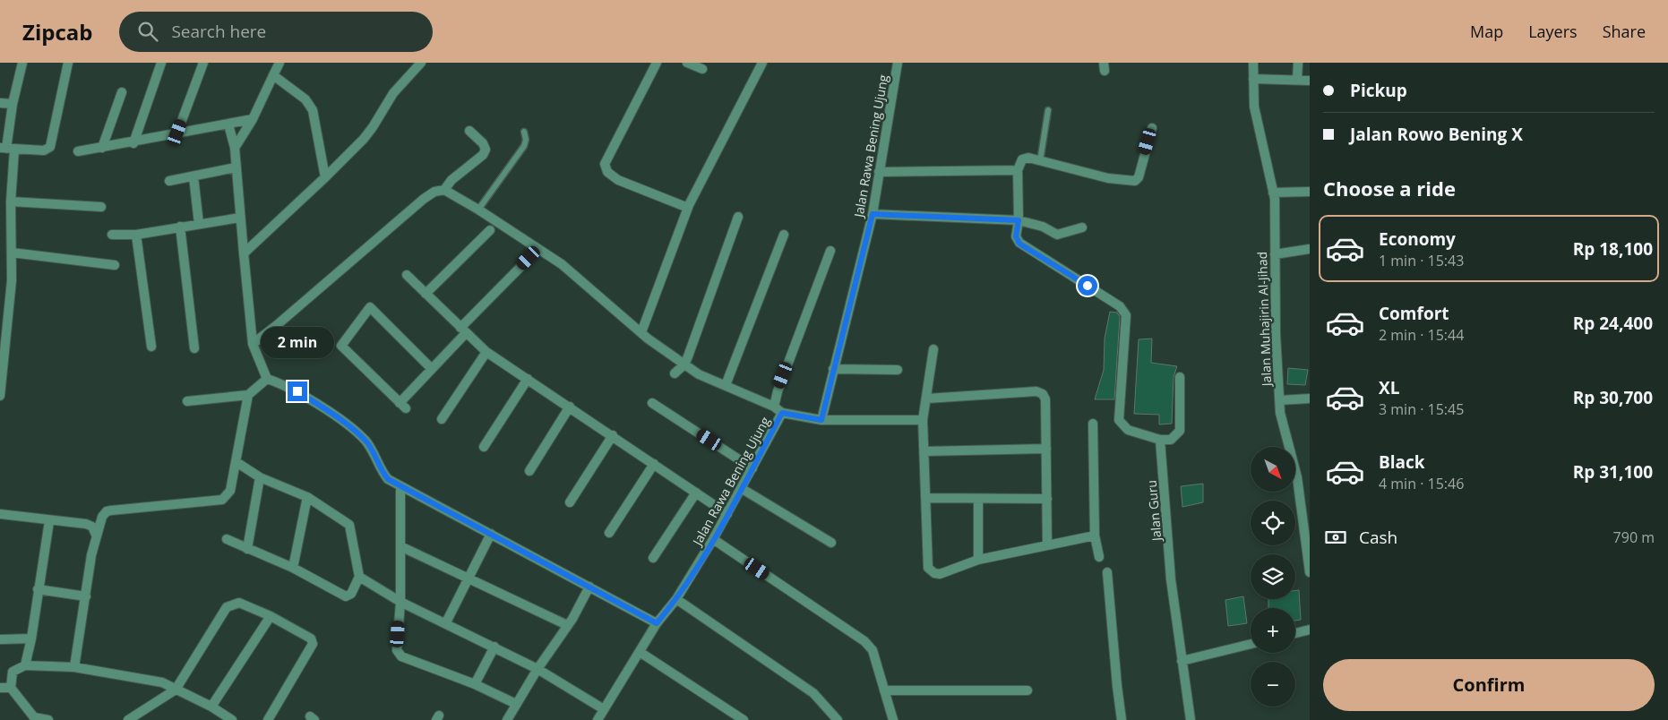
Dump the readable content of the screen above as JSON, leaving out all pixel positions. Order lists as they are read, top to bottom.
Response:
{
  "streets": {
    "street": ["Jalan Rawa Bening Ujung", "Jalan Muhajirin Al-Jihad", "Jalan Guru"]
  },
  "north": "bottom right",
  "page": {
    "header": "Zipcab",
    "search": "Search here",
    "nav": ["Map", "Layers", "Share"],
    "banner": ["Pickup", "Jalan Rowo Bening X"],
    "heading": "Choose a ride",
    "list": [
      {
        "name": "Economy",
        "note": "1 min · 15:43",
        "value": "Rp 18,100"
      },
      {
        "name": "Comfort",
        "note": "2 min · 15:44",
        "value": "Rp 24,400"
      },
      {
        "name": "XL",
        "note": "3 min · 15:45",
        "value": "Rp 30,700"
      },
      {
        "name": "Black",
        "note": "4 min · 15:46",
        "value": "Rp 31,100"
      }
    ],
    "bubble": "2 min",
    "map_buttons": ["+", "−"],
    "pay": ["Cash", "790 m"],
    "buttons": "Confirm"
  }
}
